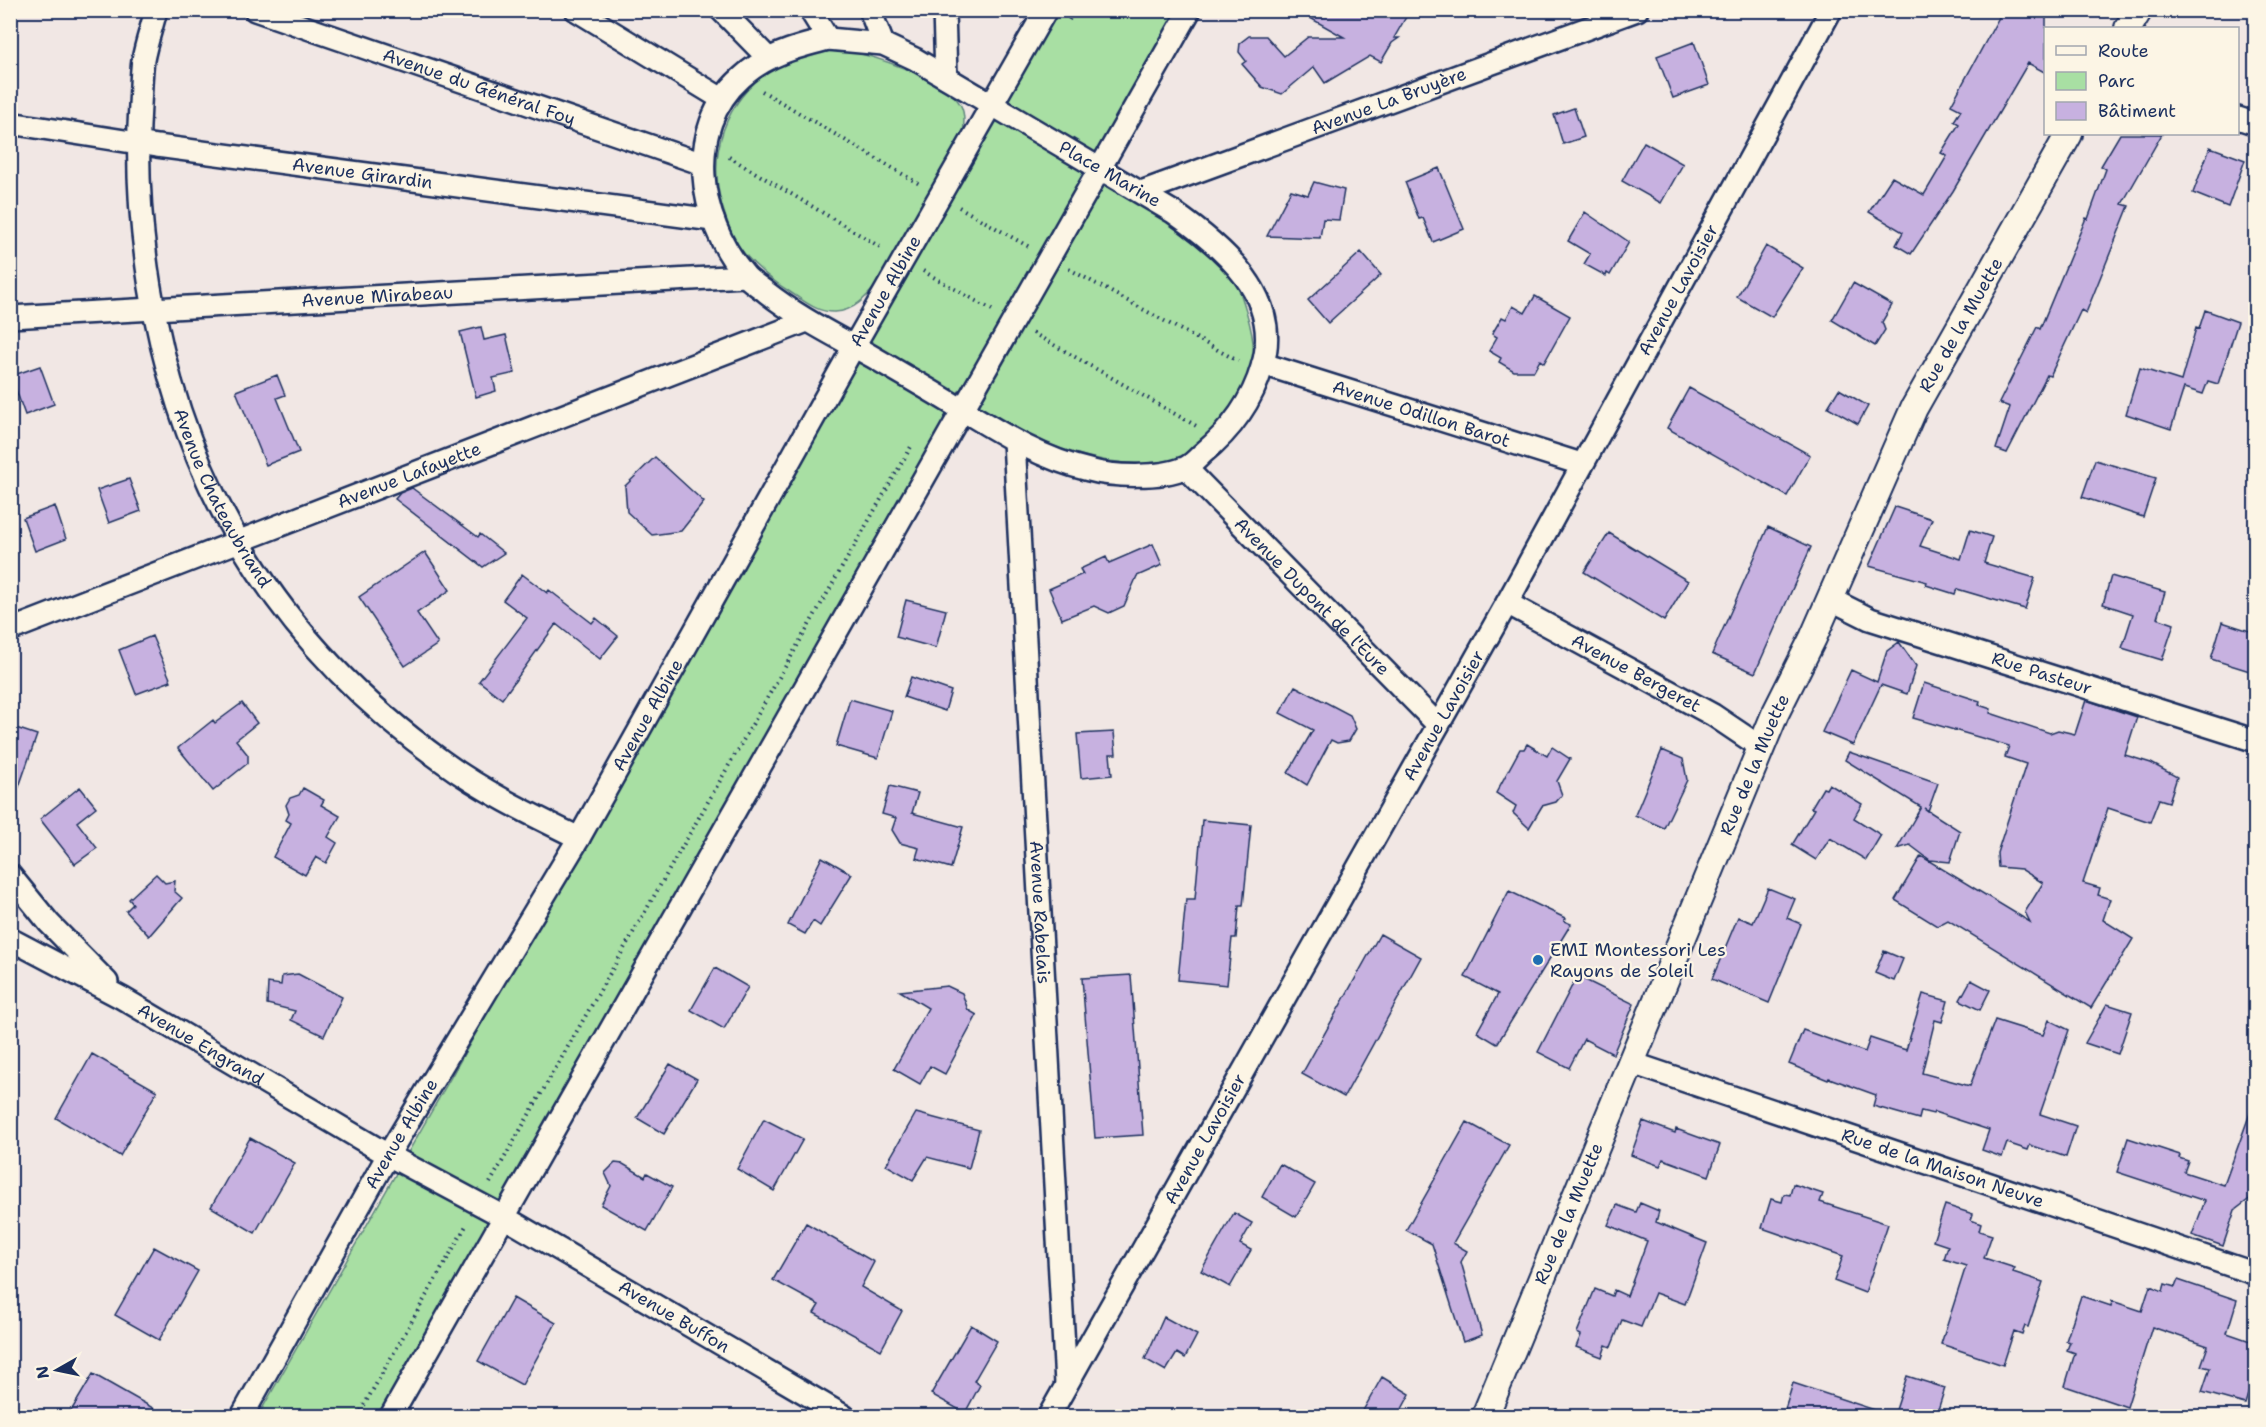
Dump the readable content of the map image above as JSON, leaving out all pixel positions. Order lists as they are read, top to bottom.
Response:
{
  "streets": {
    "street": [
      "Avenue du Général Foy",
      "Avenue La Bruyère",
      "Avenue Girardin",
      "Place Marine",
      "Avenue Lavoisier",
      "Avenue Albine",
      "Avenue Mirabeau",
      "Rue de la Muette",
      "Avenue Odillon Barot",
      "Avenue Lafayette",
      "Avenue Chateaubriand",
      "Avenue Dupont de l'Eure",
      "Avenue Bergeret",
      "Rue Pasteur",
      "Avenue Rabelais",
      "Avenue Engrand",
      "Rue de la Maison Neuve",
      "Avenue Buffon"
    ]
  },
  "crossings": [
    ["Avenue du Général Foy", "Place Marine"],
    ["Avenue La Bruyère", "Place Marine"],
    ["Avenue Girardin", "Place Marine"],
    ["Avenue Girardin", "Avenue Chateaubriand"],
    ["Place Marine", "Avenue Albine"],
    ["Place Marine", "Avenue Mirabeau"],
    ["Place Marine", "Avenue Odillon Barot"],
    ["Place Marine", "Avenue Lafayette"],
    ["Place Marine", "Avenue Dupont de l'Eure"],
    ["Place Marine", "Avenue Rabelais"],
    ["Avenue Lavoisier", "Avenue Odillon Barot"],
    ["Avenue Lavoisier", "Avenue Dupont de l'Eure"],
    ["Avenue Lavoisier", "Avenue Bergeret"],
    ["Avenue Lavoisier", "Avenue Rabelais"],
    ["Avenue Albine", "Avenue Chateaubriand"],
    ["Avenue Albine", "Avenue Engrand"],
    ["Avenue Mirabeau", "Avenue Chateaubriand"],
    ["Rue de la Muette", "Avenue Bergeret"],
    ["Rue de la Muette", "Rue Pasteur"],
    ["Rue de la Muette", "Rue de la Maison Neuve"],
    ["Avenue Lafayette", "Avenue Chateaubriand"],
    ["Avenue Engrand", "Avenue Buffon"]
  ],
  "places": ["EMI Montessori Les Rayons de Soleil"],
  "legend": ["Route", "Parc", "Bâtiment"],
  "north": "left"
}
